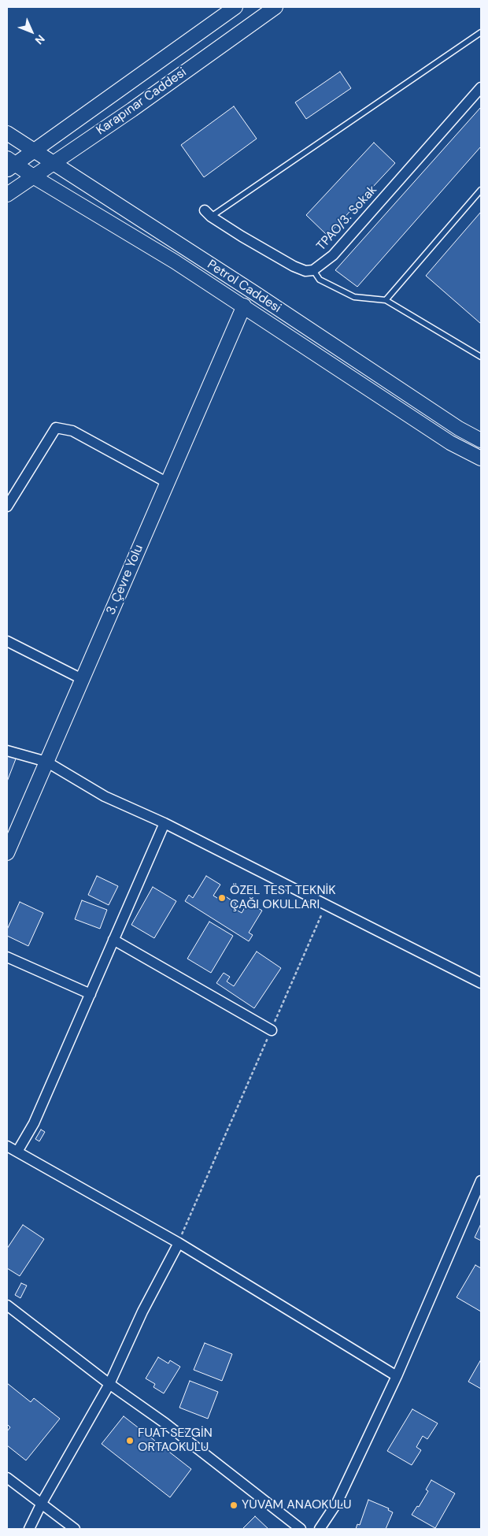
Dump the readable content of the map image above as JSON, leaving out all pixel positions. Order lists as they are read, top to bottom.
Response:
{
  "streets": {
    "main road": ["Karapınar Caddesi", "Petrol Caddesi", "3. Çevre Yolu"],
    "street": ["TPAO/3. Sokak"]
  },
  "crossings": [
    ["Karapınar Caddesi", "Petrol Caddesi"],
    ["Petrol Caddesi", "3. Çevre Yolu"]
  ],
  "places": ["ÖZEL TEST TEKNİK ÇAĞI OKULLARI", "FUAT SEZGİN ORTAOKULU", "YUVAM ANAOKULU"],
  "north": "bottom right"
}
